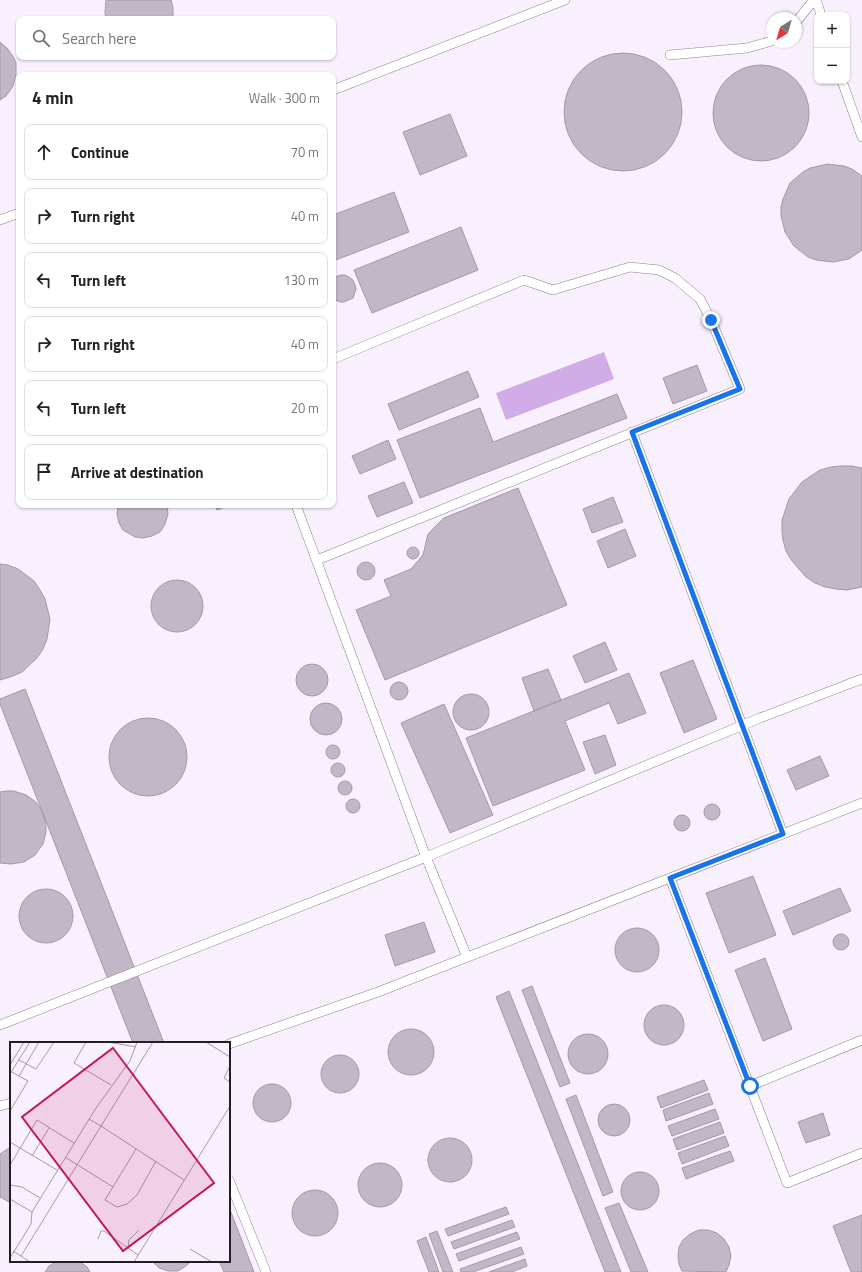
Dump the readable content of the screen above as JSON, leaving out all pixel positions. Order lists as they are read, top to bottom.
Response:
{
  "north": "bottom left",
  "page": {
    "map_buttons": ["+", "−"],
    "search": "Search here",
    "heading": ["4 min", "Walk · 300 m"],
    "list": [
      ["Continue", "70 m"],
      ["Turn right", "40 m"],
      ["Turn left", "130 m"],
      ["Turn right", "40 m"],
      ["Turn left", "20 m"],
      "Arrive at destination"
    ]
  }
}
